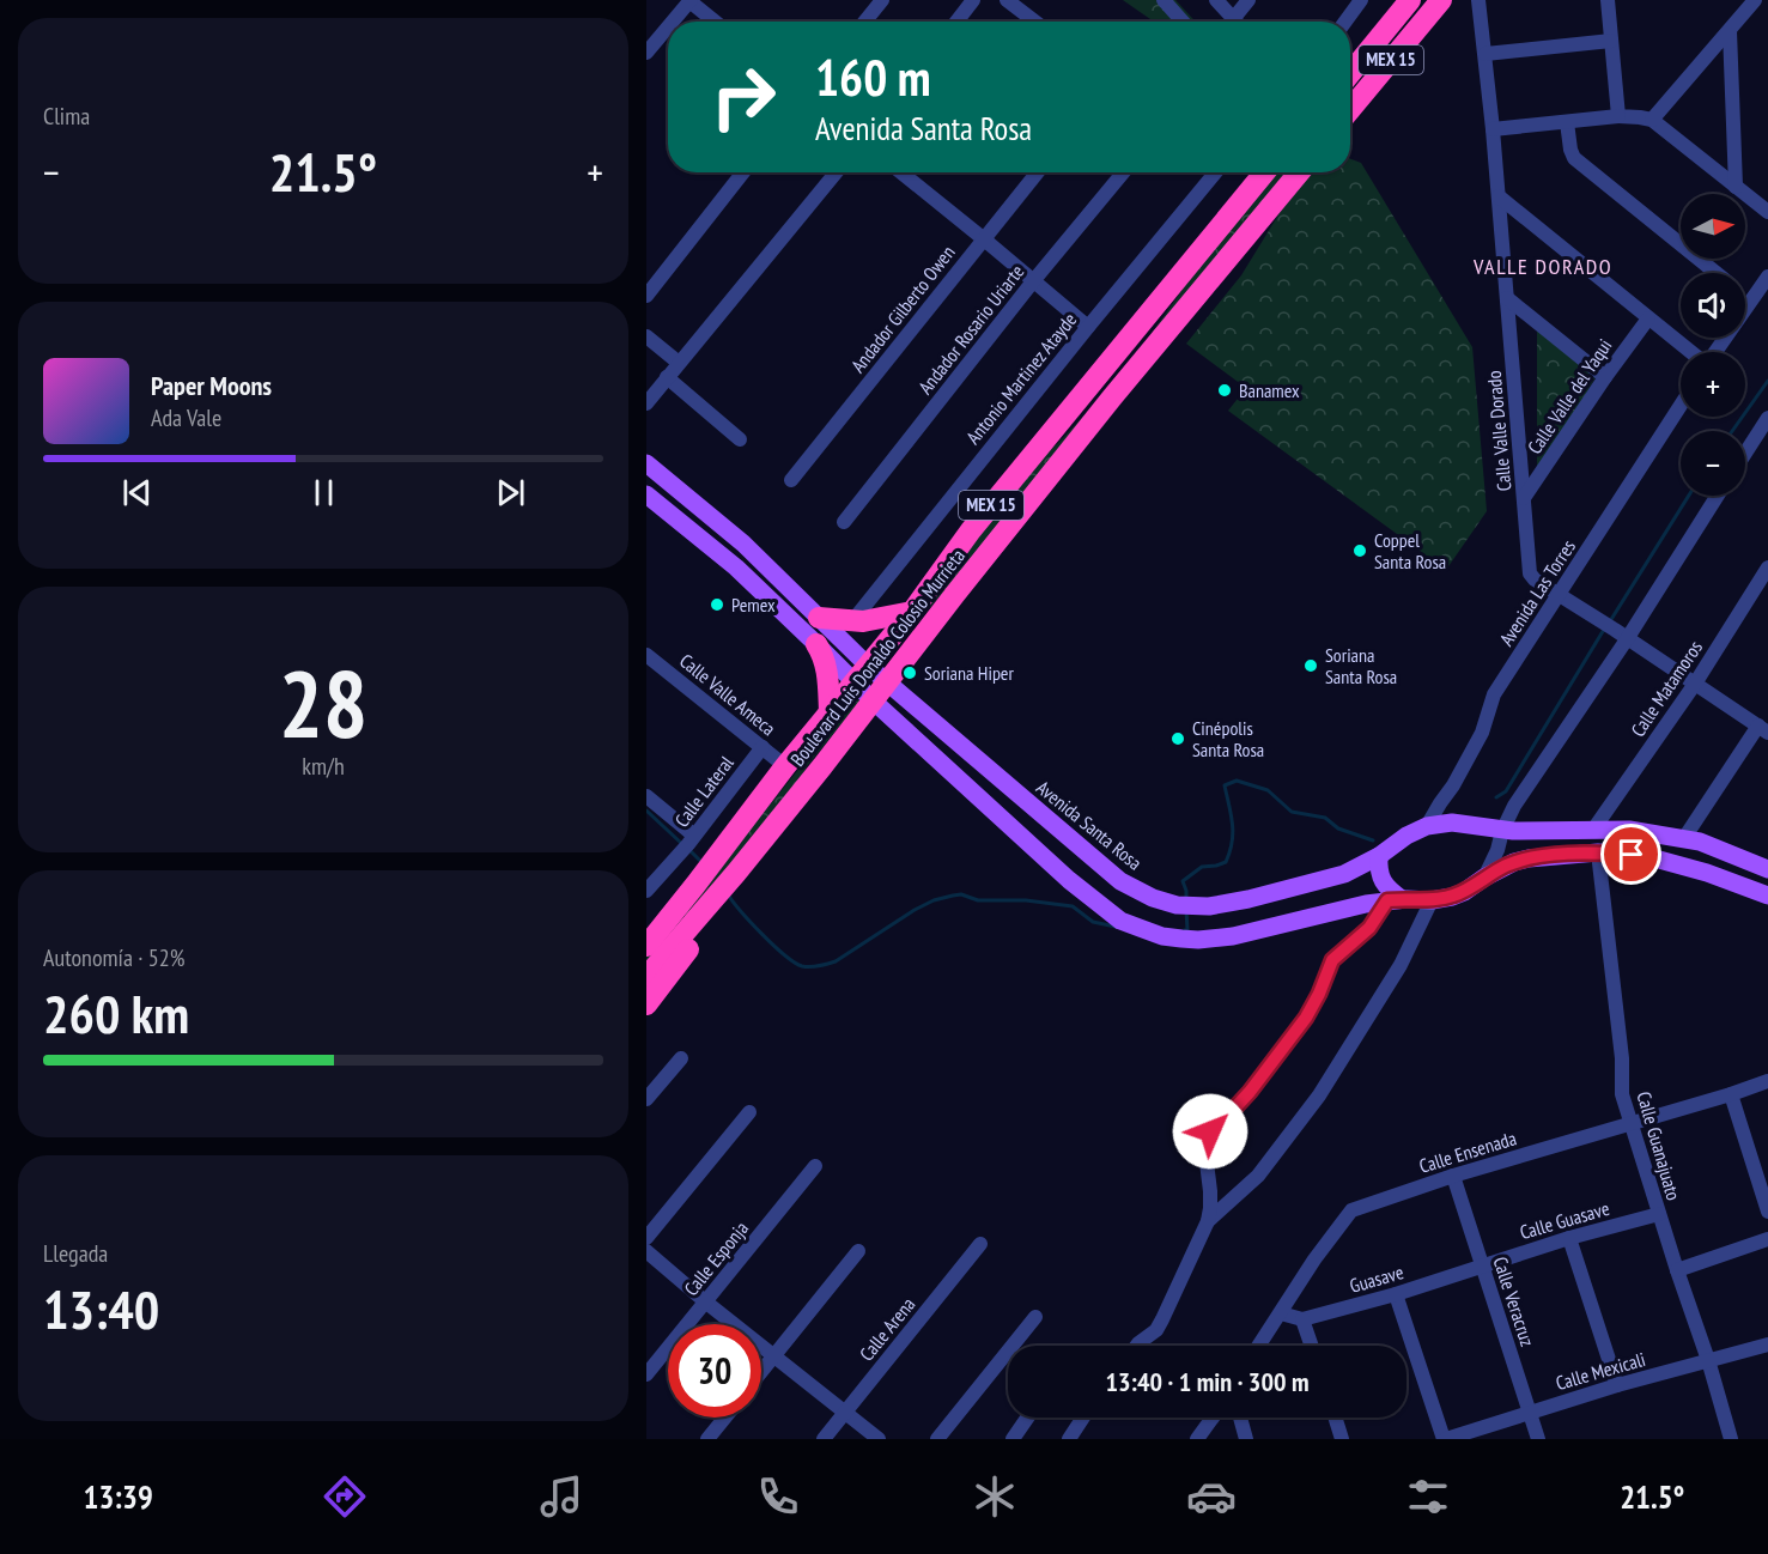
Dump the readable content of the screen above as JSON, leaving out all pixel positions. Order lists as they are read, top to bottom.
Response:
{
  "streets": {
    "highway": ["MEX 15", "Boulevard Luis Donaldo Colosio Murrieta"],
    "main road": ["Avenida Santa Rosa"],
    "street": [
      "Andador Gilberto Owen",
      "Andador Rosario Uriarte",
      "Antonio Martinez Atayde",
      "Calle Valle del Yaqui",
      "Calle Valle Dorado",
      "Avenida Las Torres",
      "Calle Matamoros",
      "Calle Valle Ameca",
      "Calle Lateral",
      "Calle Guanajuato",
      "Calle Ensenada",
      "Calle Guasave",
      "Calle Esponja",
      "Guasave",
      "Calle Veracruz",
      "Calle Arena",
      "Calle Mexicali"
    ]
  },
  "crossings": [
    ["Calle Valle del Yaqui", "Calle Valle Dorado"],
    ["Calle Valle Dorado", "Avenida Las Torres"],
    ["Calle Valle Dorado", "Calle Matamoros"],
    ["Avenida Las Torres", "Avenida Santa Rosa"],
    ["Boulevard Luis Donaldo Colosio Murrieta", "Calle Valle Ameca"],
    ["Boulevard Luis Donaldo Colosio Murrieta", "Avenida Santa Rosa"],
    ["Calle Matamoros", "Avenida Santa Rosa"],
    ["Calle Valle Ameca", "Calle Lateral"],
    ["Calle Guanajuato", "Calle Ensenada"],
    ["Calle Guanajuato", "Calle Guasave"],
    ["Calle Guanajuato", "Calle Mexicali"],
    ["Calle Ensenada", "Calle Veracruz"],
    ["Calle Guasave", "Guasave"],
    ["Calle Guasave", "Calle Veracruz"],
    ["Guasave", "Calle Veracruz"],
    ["Calle Veracruz", "Calle Mexicali"]
  ],
  "districts": ["VALLE DORADO"],
  "places": [
    "Banamex",
    "Coppel Santa Rosa",
    "Pemex",
    "Soriana Santa Rosa",
    "Soriana Hiper",
    "Cinépolis Santa Rosa"
  ],
  "north": "right",
  "page": {
    "tile": [
      "Clima",
      ["28", "km/h"],
      ["Autonomía · 52%", "260 km"],
      ["Llegada", "13:40"]
    ],
    "turn": ["160 m", "Avenida Santa Rosa"],
    "heat": ["−", "21.5°", "+"],
    "map_buttons": ["+", "−"],
    "song": ["Paper Moons", "Ada Vale"],
    "limit": "30",
    "trip": "13:40 · 1 min · 300 m",
    "tabs": ["13:39", "21.5°"]
  }
}
